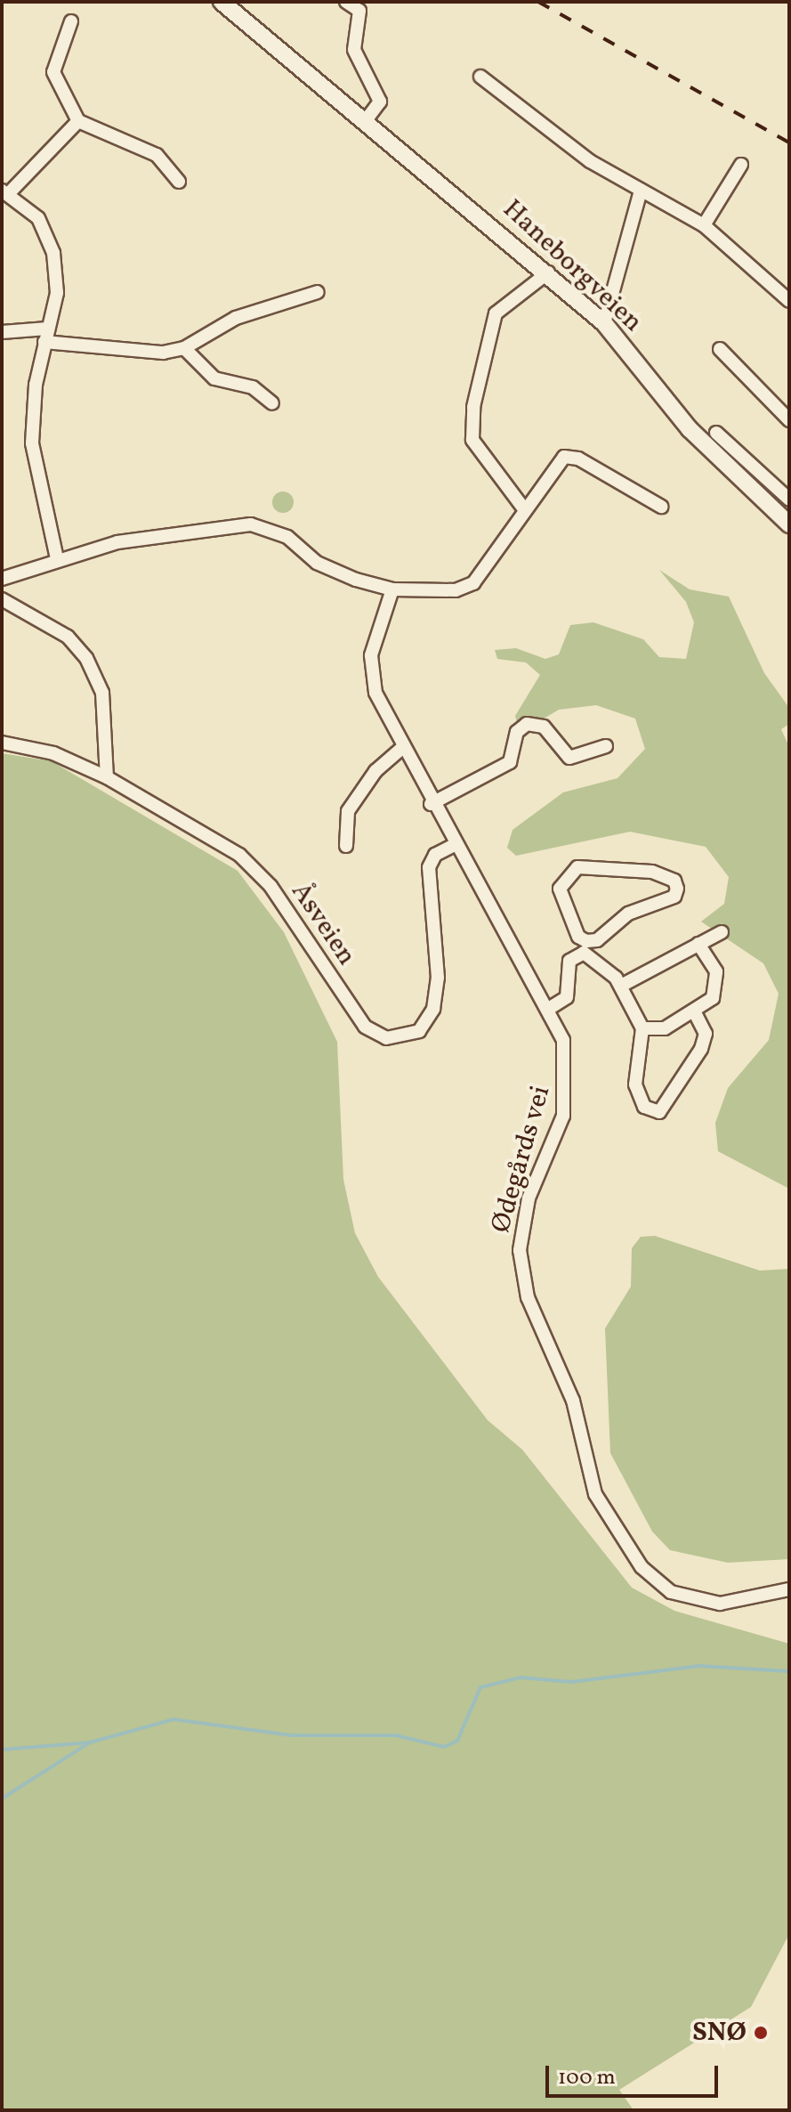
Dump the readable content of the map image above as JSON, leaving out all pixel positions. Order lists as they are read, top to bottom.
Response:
{
  "streets": {
    "street": ["Haneborgveien", "Åsveien", "Ødegårds vei"]
  },
  "crossings": [
    ["Åsveien", "Ødegårds vei"]
  ],
  "places": ["SNØ"],
  "scale_bar": "100 m"
}
